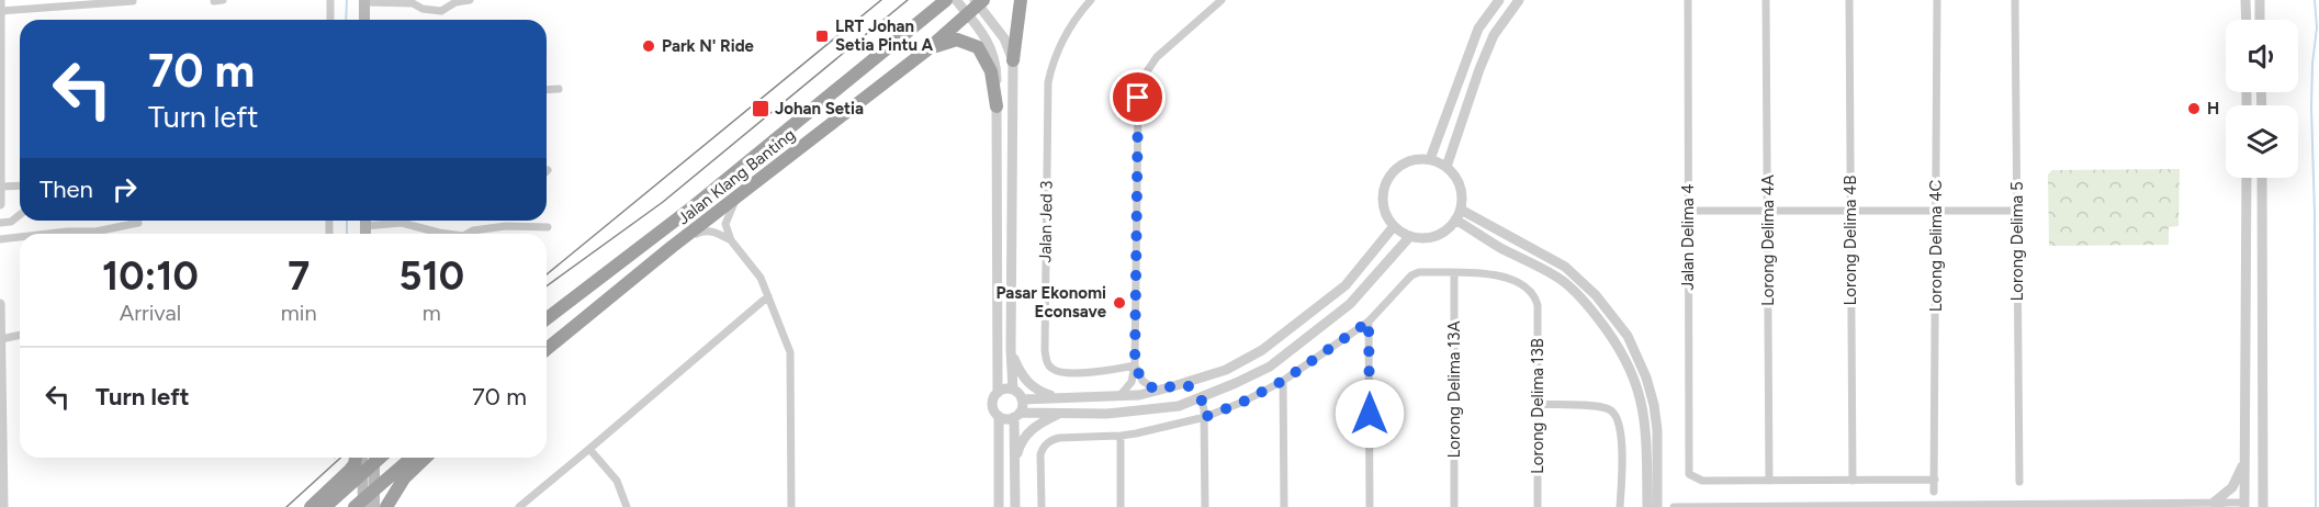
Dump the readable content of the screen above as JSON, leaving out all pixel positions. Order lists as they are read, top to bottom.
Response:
{
  "streets": {
    "highway": ["Jalan Klang Banting"],
    "street": [
      "Jalan Jed 3",
      "Jalan Delima 4",
      "Lorong Delima 4A",
      "Lorong Delima 4B",
      "Lorong Delima 5",
      "Lorong Delima 4C",
      "Lorong Delima 13A",
      "Lorong Delima 13B"
    ]
  },
  "crossings": [
    ["Jalan Delima 4", "Lorong Delima 4A"],
    ["Lorong Delima 13A", "Lorong Delima 13B"]
  ],
  "places": {
    "transit": ["LRT Johan Setia Pintu A", "Johan Setia"],
    "other": ["Park N' Ride", "H", "Pasar Ekonomi Econsave"]
  },
  "page": {
    "turn": ["70 m", "Turn left"],
    "then": "Then",
    "eta": [
      "10:10",
      "Arrival",
      "7",
      "min",
      "510",
      "m"
    ],
    "list": [
      {
        "name": "Turn left",
        "value": "70 m"
      }
    ]
  }
}
